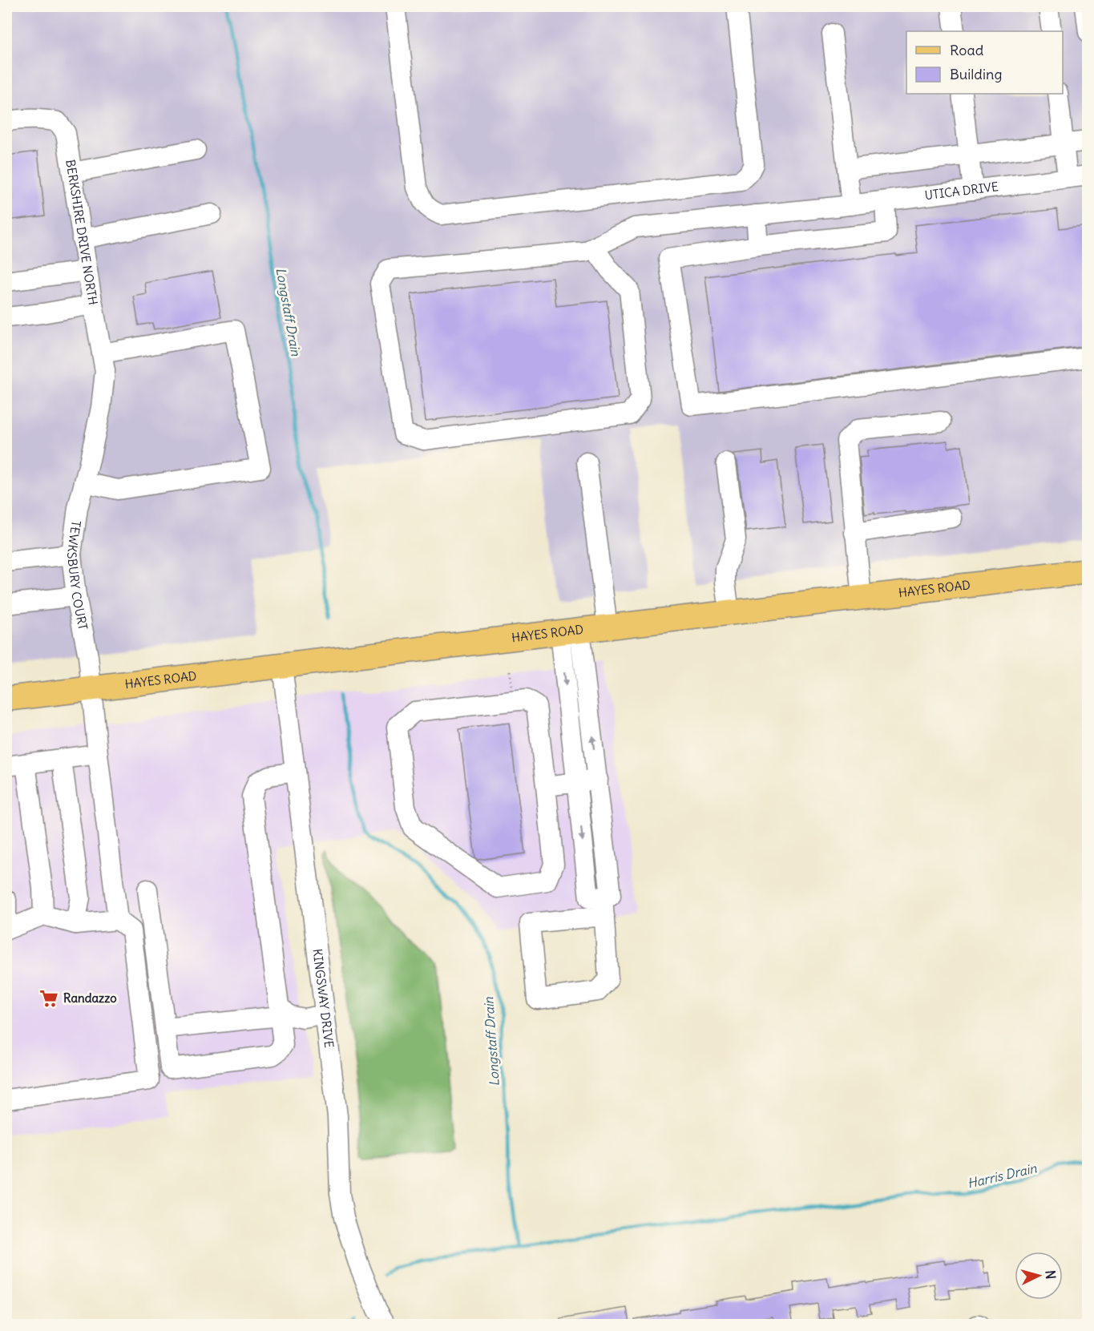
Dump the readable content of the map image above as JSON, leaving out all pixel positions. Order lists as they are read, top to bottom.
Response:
{
  "streets": {
    "main road": ["HAYES ROAD"],
    "street": [
      "UTICA DRIVE",
      "BERKSHIRE DRIVE NORTH",
      "TEWKSBURY COURT",
      "KINGSWAY DRIVE"
    ]
  },
  "crossings": [
    ["BERKSHIRE DRIVE NORTH", "TEWKSBURY COURT"],
    ["TEWKSBURY COURT", "HAYES ROAD"],
    ["HAYES ROAD", "KINGSWAY DRIVE"]
  ],
  "water": ["Longstaff Drain", "Harris Drain"],
  "places": {
    "supermarket": ["Randazzo"]
  },
  "legend": ["Road", "Building"],
  "north": "right"
}
